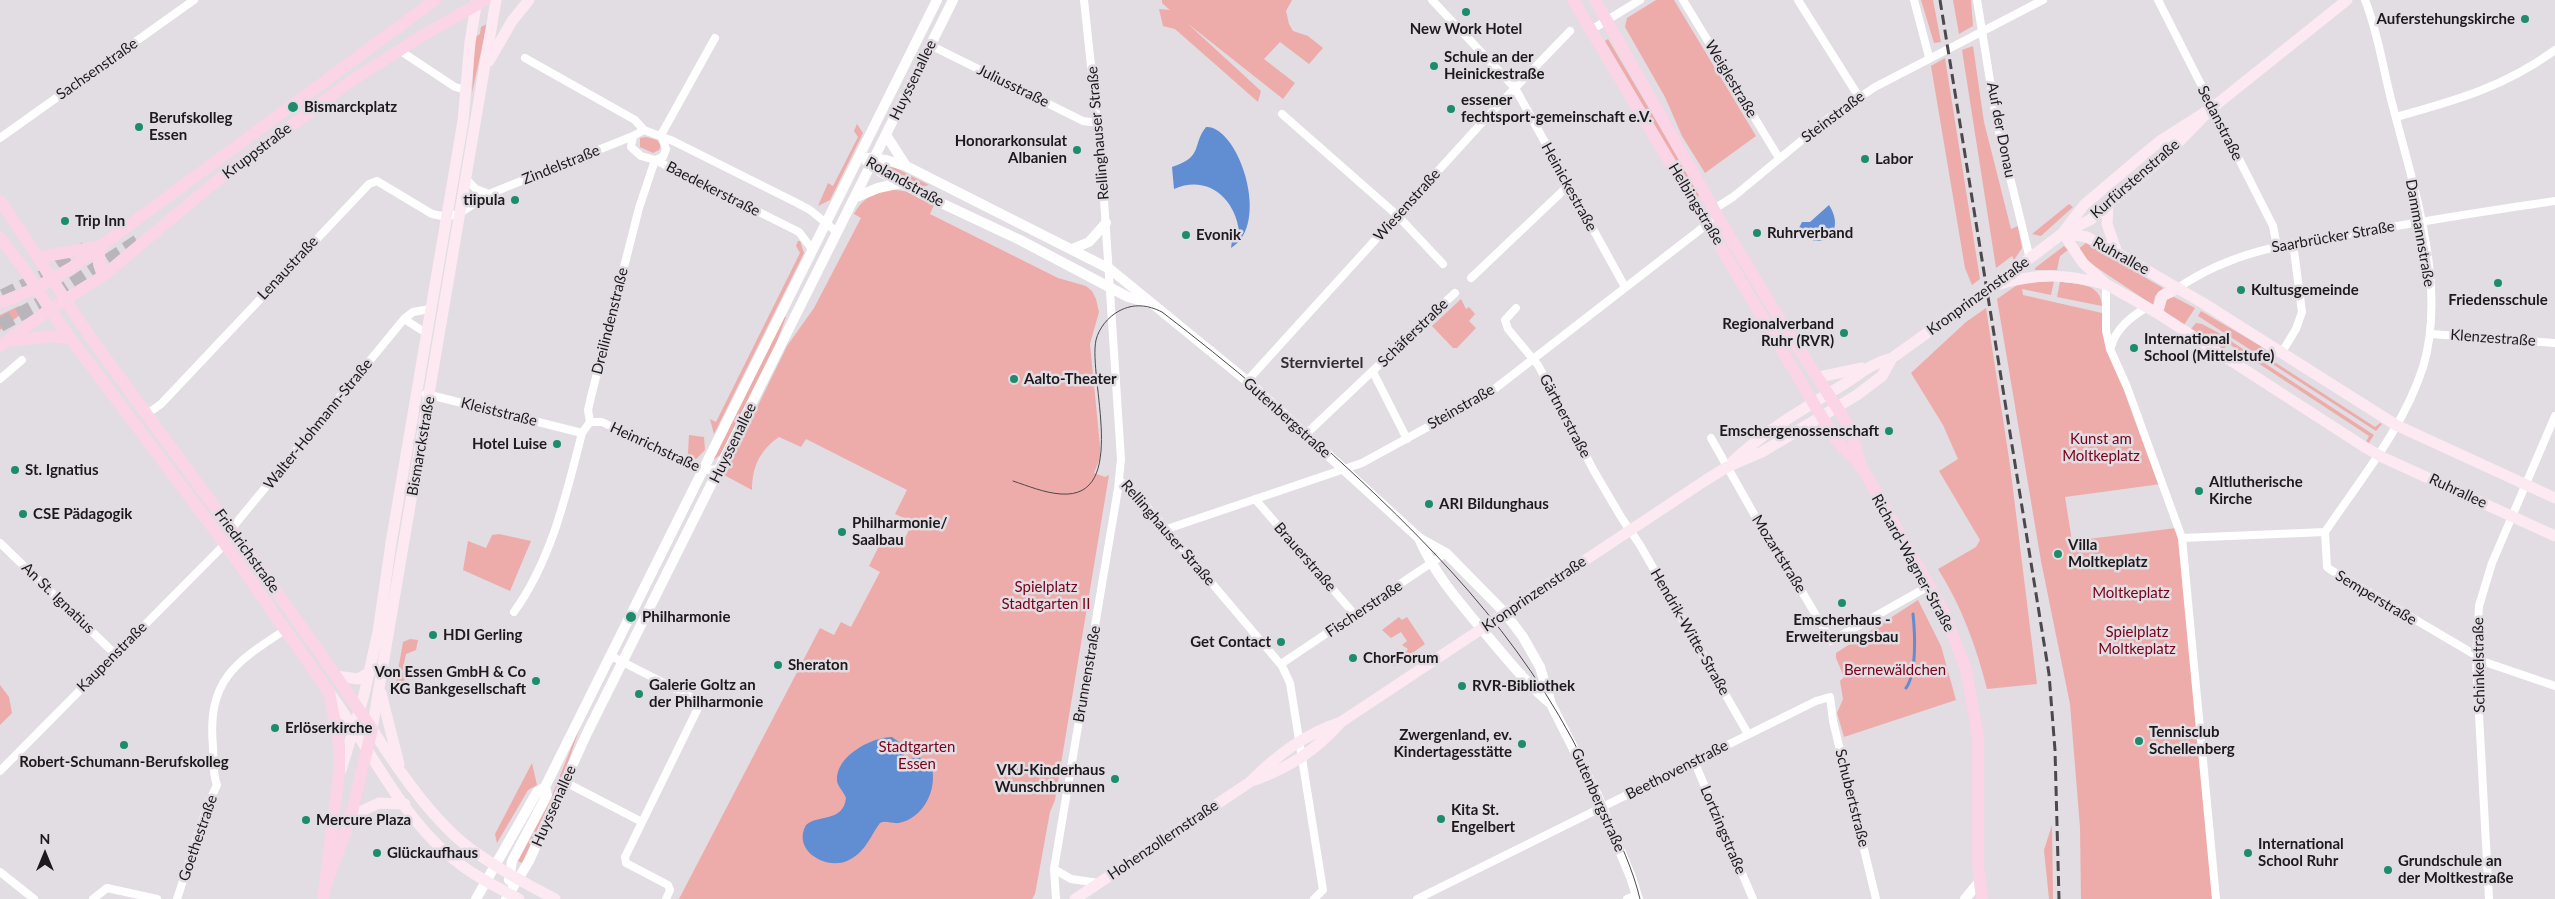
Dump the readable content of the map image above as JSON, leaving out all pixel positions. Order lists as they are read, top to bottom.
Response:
{
  "streets": {
    "main road": [
      "Kruppstraße",
      "Kurfürstenstraße",
      "Helbingstraße",
      "Ruhrallee",
      "Kronprinzenstraße",
      "Bismarckstraße",
      "Friedrichstraße",
      "Richard-Wagner-Straße",
      "Hohenzollernstraße"
    ],
    "street": [
      "Sachsenstraße",
      "Weiglestraße",
      "Huyssenallee",
      "Juliusstraße",
      "Steinstraße",
      "Sedanstraße",
      "Auf der Donau",
      "Rellinghauser Straße",
      "Zindelstraße",
      "Rolandstraße",
      "Heinickestraße",
      "Baedekerstraße",
      "Wiesenstraße",
      "Dammannstraße",
      "Saarbrücker Straße",
      "Lenaustraße",
      "Dreilindenstraße",
      "Schäferstraße",
      "Klenzestraße",
      "Kleiststraße",
      "Gärtnerstraße",
      "Gutenbergstraße",
      "Walter-Hohmann-Straße",
      "Heinrichstraße",
      "Mozartstraße",
      "Brauerstraße",
      "An St. Ignatius",
      "Semperstraße",
      "Fischerstraße",
      "Hendrik-Witte-Straße",
      "Kaupenstraße",
      "Schinkelstraße",
      "Brunnenstraße",
      "Beethovenstraße",
      "Schubertstraße",
      "Lortzingstraße",
      "Goethestraße"
    ]
  },
  "crossings": [
    ["Weiglestraße", "Steinstraße"],
    ["Huyssenallee", "Juliusstraße"],
    ["Huyssenallee", "Rolandstraße"],
    ["Huyssenallee", "Baedekerstraße"],
    ["Huyssenallee", "Heinrichstraße"],
    ["Huyssenallee", "Friedrichstraße"],
    ["Juliusstraße", "Rellinghauser Straße"],
    ["Steinstraße", "Auf der Donau"],
    ["Steinstraße", "Rellinghauser Straße"],
    ["Steinstraße", "Heinickestraße"],
    ["Steinstraße", "Helbingstraße"],
    ["Steinstraße", "Gärtnerstraße"],
    ["Steinstraße", "Gutenbergstraße"],
    ["Steinstraße", "Brauerstraße"],
    ["Sedanstraße", "Kurfürstenstraße"],
    ["Sedanstraße", "Saarbrücker Straße"],
    ["Auf der Donau", "Kronprinzenstraße"],
    ["Rellinghauser Straße", "Rolandstraße"],
    ["Rellinghauser Straße", "Kronprinzenstraße"],
    ["Rellinghauser Straße", "Fischerstraße"],
    ["Rellinghauser Straße", "Brunnenstraße"],
    ["Rellinghauser Straße", "Hohenzollernstraße"],
    ["Kruppstraße", "Bismarckstraße"],
    ["Kruppstraße", "Friedrichstraße"],
    ["Zindelstraße", "Baedekerstraße"],
    ["Zindelstraße", "Lenaustraße"],
    ["Zindelstraße", "Dreilindenstraße"],
    ["Zindelstraße", "Bismarckstraße"],
    ["Kurfürstenstraße", "Ruhrallee"],
    ["Kurfürstenstraße", "Kronprinzenstraße"],
    ["Rolandstraße", "Gutenbergstraße"],
    ["Heinickestraße", "Wiesenstraße"],
    ["Baedekerstraße", "Dreilindenstraße"],
    ["Helbingstraße", "Kronprinzenstraße"],
    ["Helbingstraße", "Richard-Wagner-Straße"],
    ["Wiesenstraße", "Gutenbergstraße"],
    ["Dammannstraße", "Saarbrücker Straße"],
    ["Dammannstraße", "Ruhrallee"],
    ["Dammannstraße", "Klenzestraße"],
    ["Dammannstraße", "Semperstraße"],
    ["Saarbrücker Straße", "Ruhrallee"],
    ["Ruhrallee", "Kronprinzenstraße"],
    ["Ruhrallee", "Schinkelstraße"],
    ["Lenaustraße", "Bismarckstraße"],
    ["Lenaustraße", "Friedrichstraße"],
    ["Kronprinzenstraße", "Gärtnerstraße"],
    ["Kronprinzenstraße", "Gutenbergstraße"],
    ["Kronprinzenstraße", "Mozartstraße"],
    ["Kronprinzenstraße", "Richard-Wagner-Straße"],
    ["Kronprinzenstraße", "Hendrik-Witte-Straße"],
    ["Kronprinzenstraße", "Hohenzollernstraße"],
    ["Dreilindenstraße", "Heinrichstraße"],
    ["Schäferstraße", "Gutenbergstraße"],
    ["Kleiststraße", "Bismarckstraße"],
    ["Gärtnerstraße", "Hendrik-Witte-Straße"],
    ["Gutenbergstraße", "Fischerstraße"],
    ["Gutenbergstraße", "Beethovenstraße"],
    ["Walter-Hohmann-Straße", "Bismarckstraße"],
    ["Walter-Hohmann-Straße", "Friedrichstraße"],
    ["Bismarckstraße", "Friedrichstraße"],
    ["Friedrichstraße", "Kaupenstraße"],
    ["Friedrichstraße", "Goethestraße"],
    ["Mozartstraße", "Richard-Wagner-Straße"],
    ["Brauerstraße", "Fischerstraße"],
    ["An St. Ignatius", "Kaupenstraße"],
    ["Semperstraße", "Schinkelstraße"],
    ["Hendrik-Witte-Straße", "Beethovenstraße"],
    ["Beethovenstraße", "Schubertstraße"],
    ["Beethovenstraße", "Lortzingstraße"]
  ],
  "districts": ["Sternviertel"],
  "parks": [
    "Kunst am Moltkeplatz",
    "Spielplatz Stadtgarten II",
    "Moltkeplatz",
    "Spielplatz Moltkeplatz",
    "Bernewäldchen",
    "Stadtgarten Essen"
  ],
  "places": [
    "New Work Hotel",
    "Auferstehungskirche",
    "Schule an der Heinickestraße",
    "Bismarckplatz",
    "essener fechtsport-gemeinschaft e.V.",
    "Berufskolleg Essen",
    "Honorarkonsulat Albanien",
    "Labor",
    "tiipula",
    "Trip Inn",
    "Ruhrverband",
    "Evonik",
    "Friedensschule",
    "Kultusgemeinde",
    "Regionalverband Ruhr (RVR)",
    "International School (Mittelstufe)",
    "Aalto-Theater",
    "Emschergenossenschaft",
    "Hotel Luise",
    "St. Ignatius",
    "Altlutherische Kirche",
    "ARI Bildunghaus",
    "CSE Pädagogik",
    "Philharmonie/ Saalbau",
    "Villa Moltkeplatz",
    "Emscherhaus - Erweiterungsbau",
    "Philharmonie",
    "HDI Gerling",
    "Get Contact",
    "ChorForum",
    "Sheraton",
    "Von Essen GmbH & Co KG Bankgesellschaft",
    "RVR-Bibliothek",
    "Galerie Goltz an der Philharmonie",
    "Erlöserkirche",
    "Tennisclub Schellenberg",
    "Zwergenland, ev. Kindertagesstätte",
    "Robert-Schumann-Berufskolleg",
    "VKJ-Kinderhaus Wunschbrunnen",
    "Kita St. Engelbert",
    "Mercure Plaza",
    "Glückaufhaus",
    "International School Ruhr",
    "Grundschule an der Moltkestraße"
  ],
  "north": "top"
}
